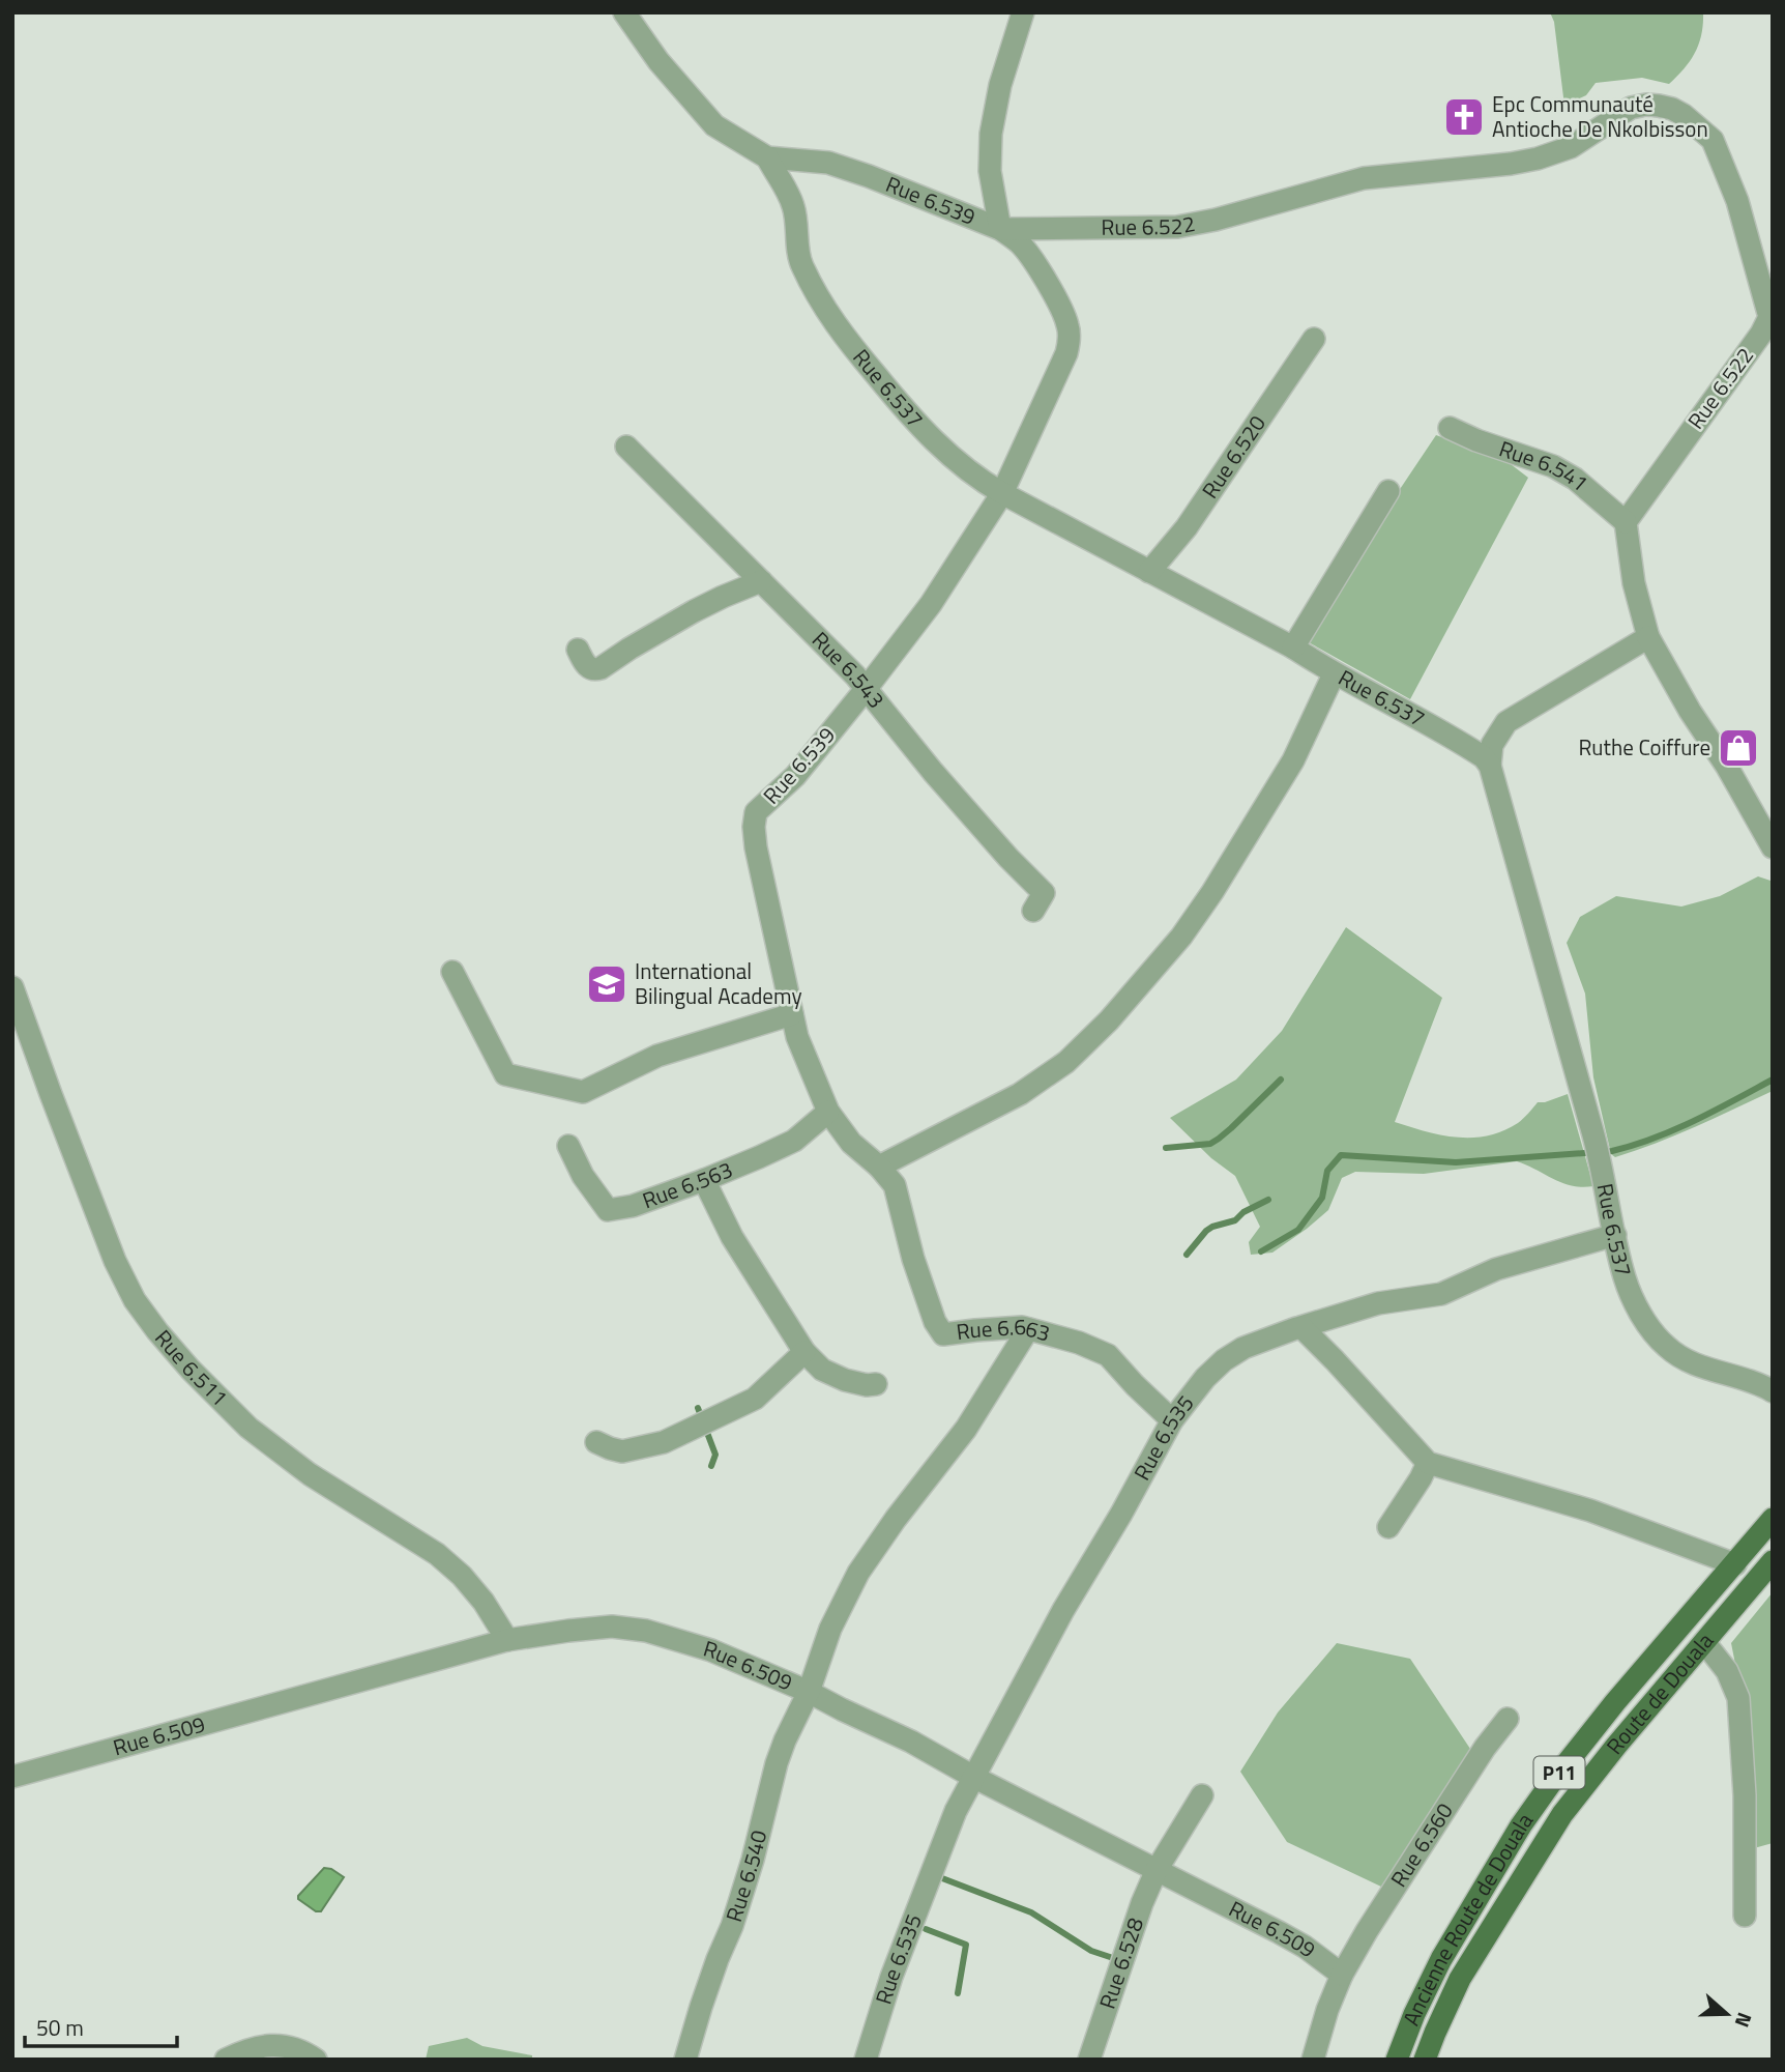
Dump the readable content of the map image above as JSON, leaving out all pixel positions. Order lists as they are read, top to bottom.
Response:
{
  "streets": {
    "main road": ["Route de Douala", "P11", "Ancienne Route de Douala"],
    "street": [
      "Rue 6.539",
      "Rue 6.522",
      "Rue 6.537",
      "Rue 6.520",
      "Rue 6.541",
      "Rue 6.543",
      "Rue 6.563",
      "Rue 6.663",
      "Rue 6.511",
      "Rue 6.535",
      "Rue 6.509",
      "Rue 6.560",
      "Rue 6.540",
      "Rue 6.528"
    ]
  },
  "crossings": [
    ["Rue 6.539", "Rue 6.522"],
    ["Rue 6.539", "Rue 6.537"],
    ["Rue 6.539", "Rue 6.543"],
    ["Rue 6.539", "Rue 6.563"],
    ["Rue 6.539", "Rue 6.663"],
    ["Rue 6.522", "Rue 6.541"],
    ["Rue 6.537", "Rue 6.520"],
    ["Rue 6.537", "Rue 6.535"],
    ["Rue 6.663", "Rue 6.535"],
    ["Rue 6.663", "Rue 6.540"],
    ["Rue 6.511", "Rue 6.509"],
    ["Rue 6.535", "Rue 6.509"],
    ["Rue 6.509", "Rue 6.560"],
    ["Rue 6.509", "Rue 6.540"],
    ["Rue 6.509", "Rue 6.528"]
  ],
  "places": {
    "church": ["Epc Communauté Antioche De Nkolbisson"],
    "shop": ["Ruthe Coiffure"],
    "school or university": ["International Bilingual Academy"]
  },
  "scale_bar": "50 m",
  "north": "right"
}
